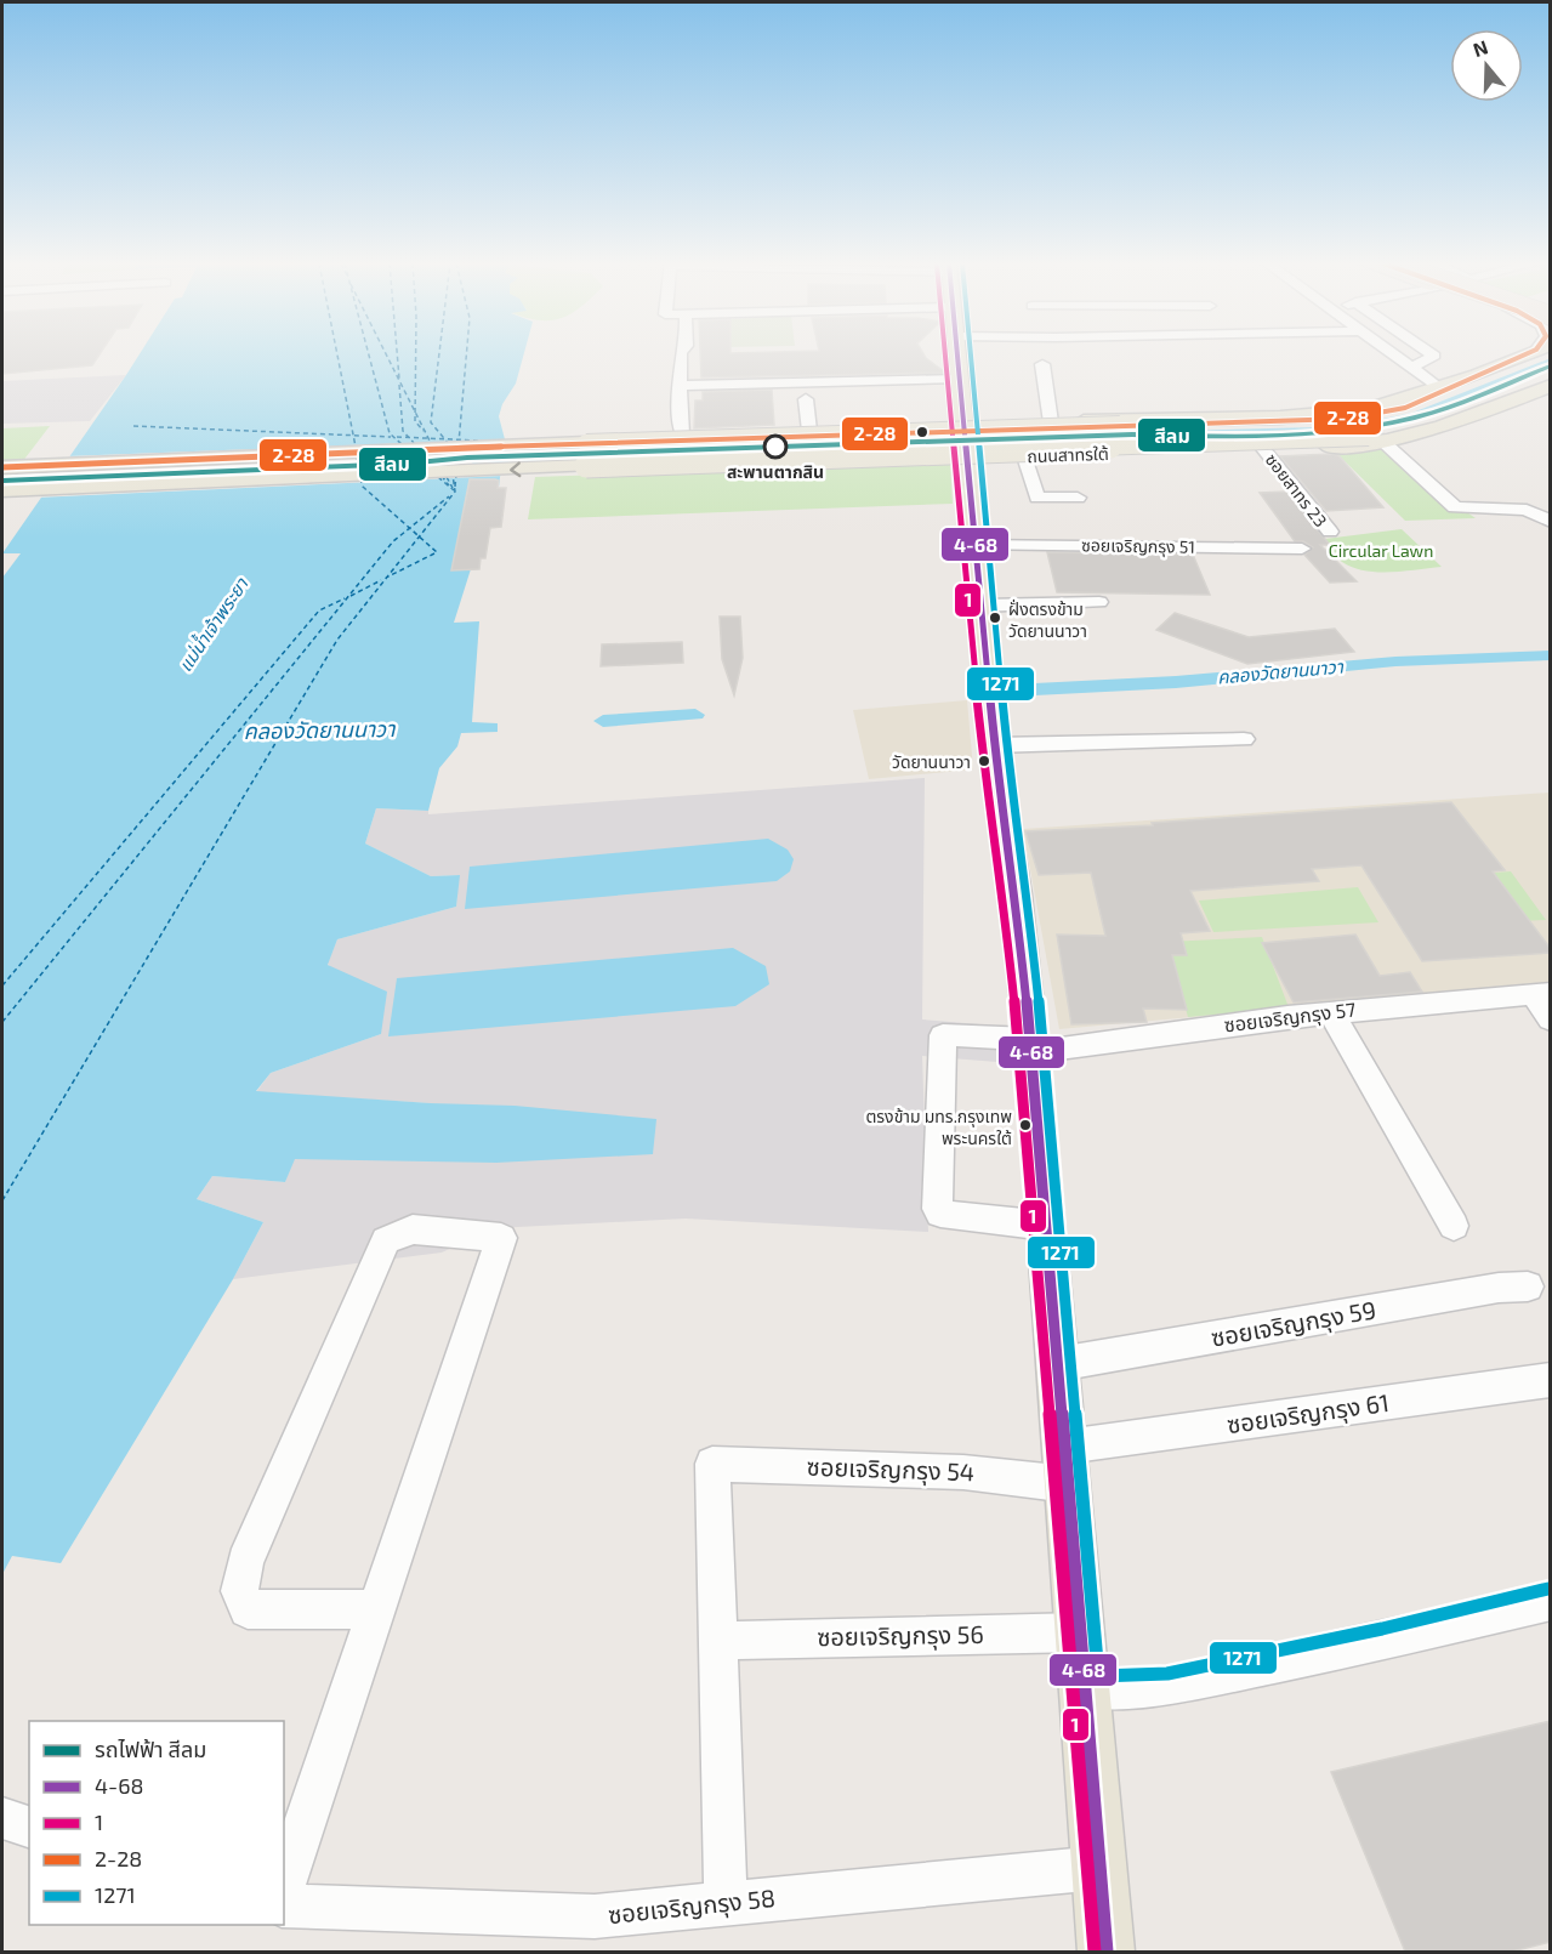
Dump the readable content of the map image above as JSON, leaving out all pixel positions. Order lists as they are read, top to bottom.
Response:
{
  "streets": {
    "main road": ["ถนนสาทรใต้"],
    "street": [
      "ซอยสาทร 23",
      "ซอยเจริญกรุง 51",
      "ซอยเจริญกรุง 57",
      "ซอยเจริญกรุง 59",
      "ซอยเจริญกรุง 61",
      "ซอยเจริญกรุง 54",
      "ซอยเจริญกรุง 56",
      "ซอยเจริญกรุง 58"
    ]
  },
  "crossings": [
    ["ถนนสาทรใต้", "ซอยสาทร 23"],
    ["ซอยเจริญกรุง 61", "ซอยเจริญกรุง 54"],
    ["ซอยเจริญกรุง 54", "ซอยเจริญกรุง 56"]
  ],
  "water": ["แม่น้ำเจ้าพระยา", "คลองวัดยานนาวา"],
  "parks": ["Circular Lawn"],
  "places": [
    "สะพานตากสิน",
    "ฝั่งตรงข้าม วัดยานนาวา",
    "วัดยานนาวา",
    "ตรงข้าม มทร.กรุงเทพ พระนครใต้"
  ],
  "lines": [
    "transit line 4-68",
    "transit line 1",
    "transit line 2-28",
    "transit line 1271",
    "metro line สีลม"
  ],
  "legend": [
    "รถไฟฟ้า สีลม",
    "4-68",
    "1",
    "2-28",
    "1271"
  ],
  "north": "top"
}
